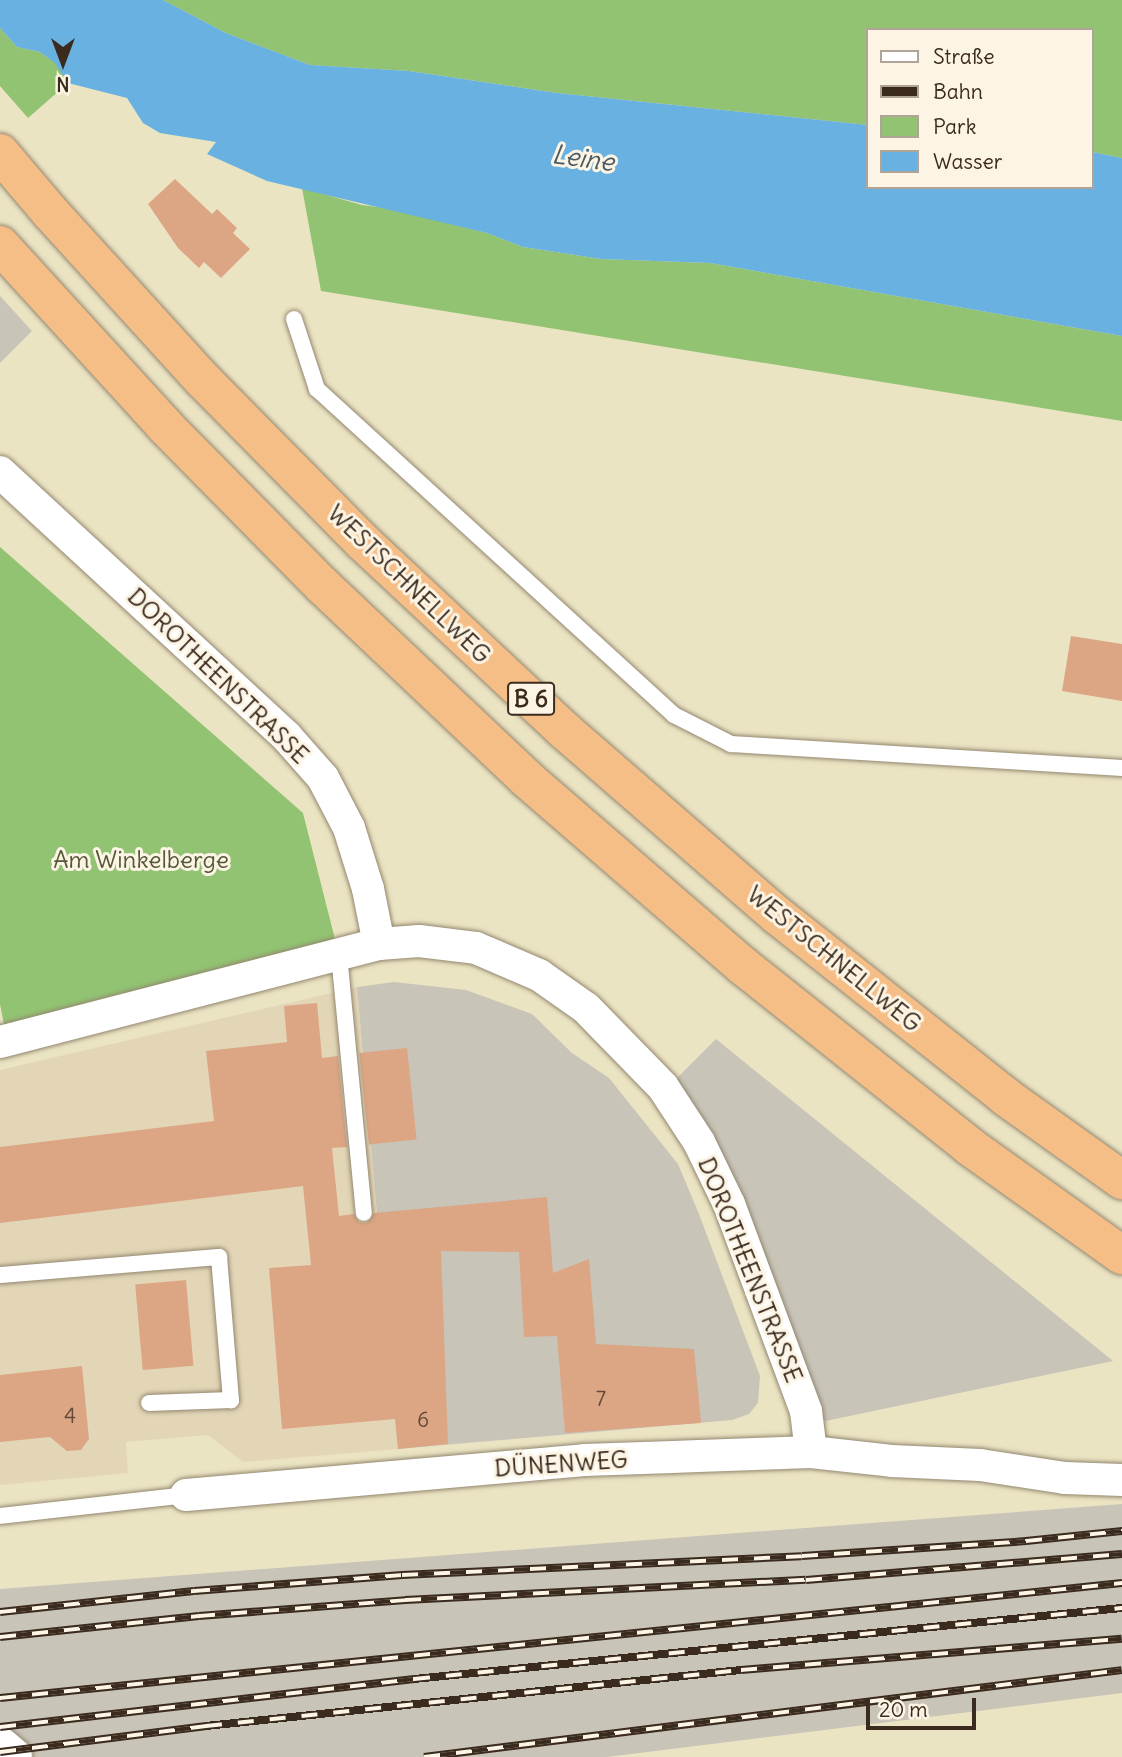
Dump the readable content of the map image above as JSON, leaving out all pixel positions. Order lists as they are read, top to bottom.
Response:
{
  "streets": {
    "highway": ["WESTSCHNELLWEG", "B 6"],
    "street": ["DOROTHEENSTRASSE", "DÜNENWEG"]
  },
  "crossings": [
    ["DOROTHEENSTRASSE", "DÜNENWEG"]
  ],
  "water": ["Leine"],
  "parks": ["Am Winkelberge"],
  "house_numbers": ["7", "4", "6"],
  "legend": [
    "Straße",
    "Bahn",
    "Park",
    "Wasser"
  ],
  "scale_bar": "20 m",
  "north": "bottom"
}
